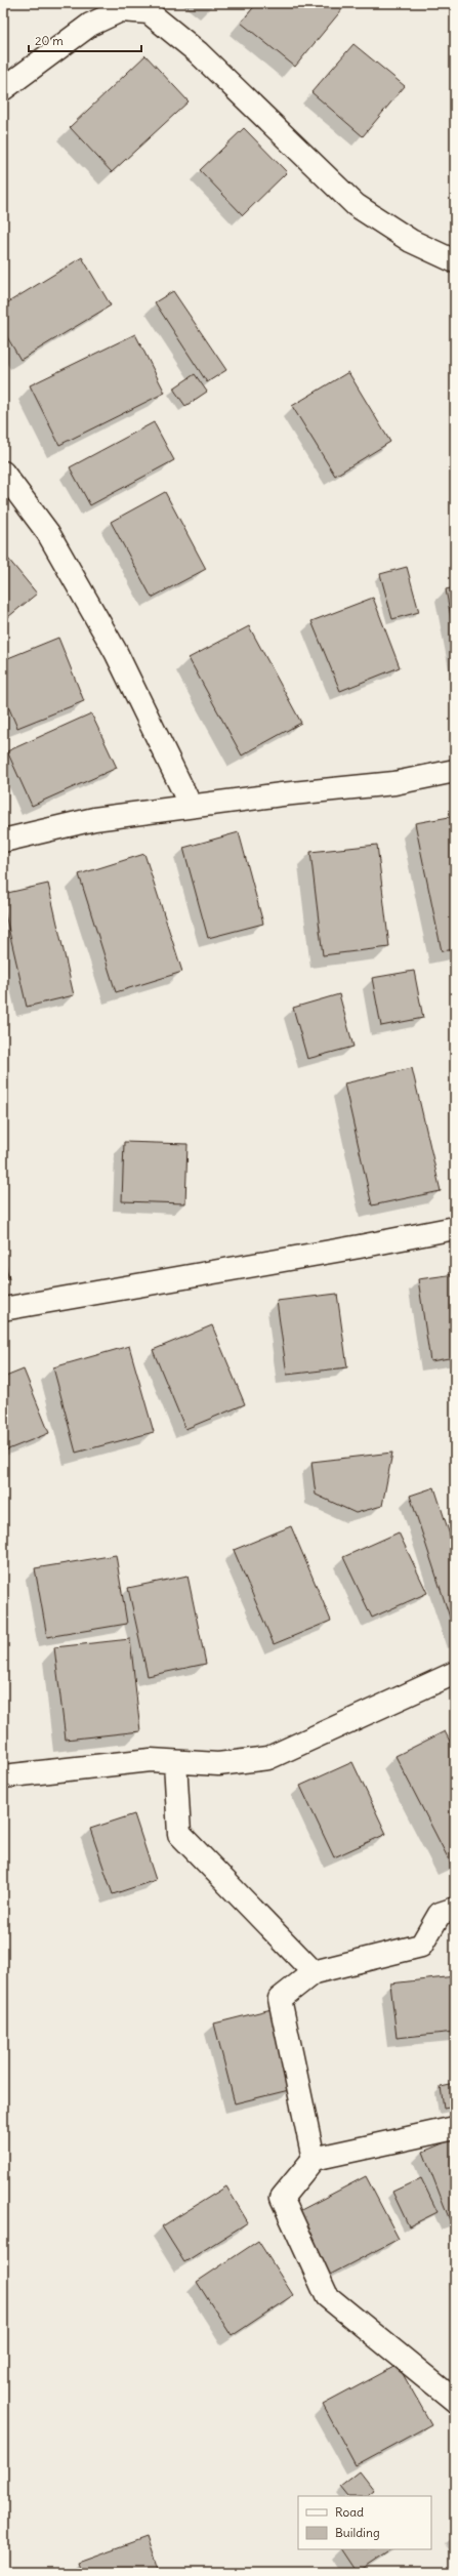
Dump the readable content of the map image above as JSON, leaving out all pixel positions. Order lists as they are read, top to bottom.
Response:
{
  "legend": ["Road", "Building"],
  "scale_bar": "20 m"
}
